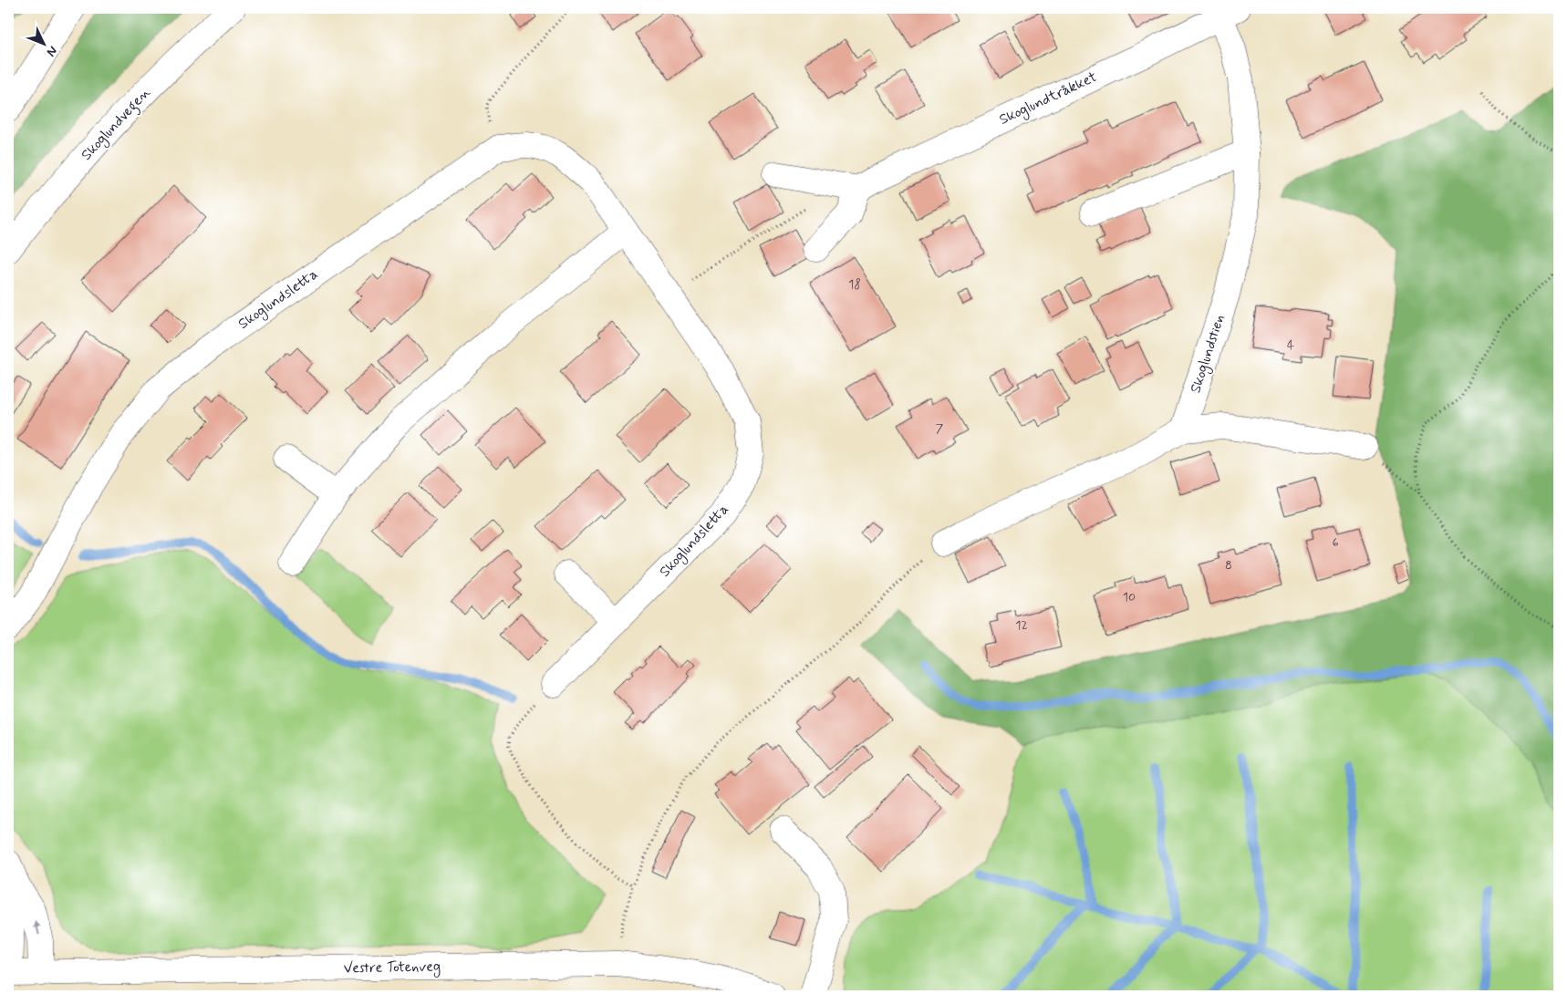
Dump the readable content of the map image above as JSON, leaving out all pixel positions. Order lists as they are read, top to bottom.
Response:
{
  "streets": {
    "street": [
      "Skoglundtråkket",
      "Skoglundvegen",
      "Skoglundsletta",
      "Skoglundstien",
      "Vestre Totenveg"
    ]
  },
  "crossings": [
    ["Skoglundtråkket", "Skoglundstien"]
  ],
  "house_numbers": [
    "18",
    "4",
    "7",
    "6",
    "8",
    "10",
    "12"
  ],
  "north": "bottom right"
}
